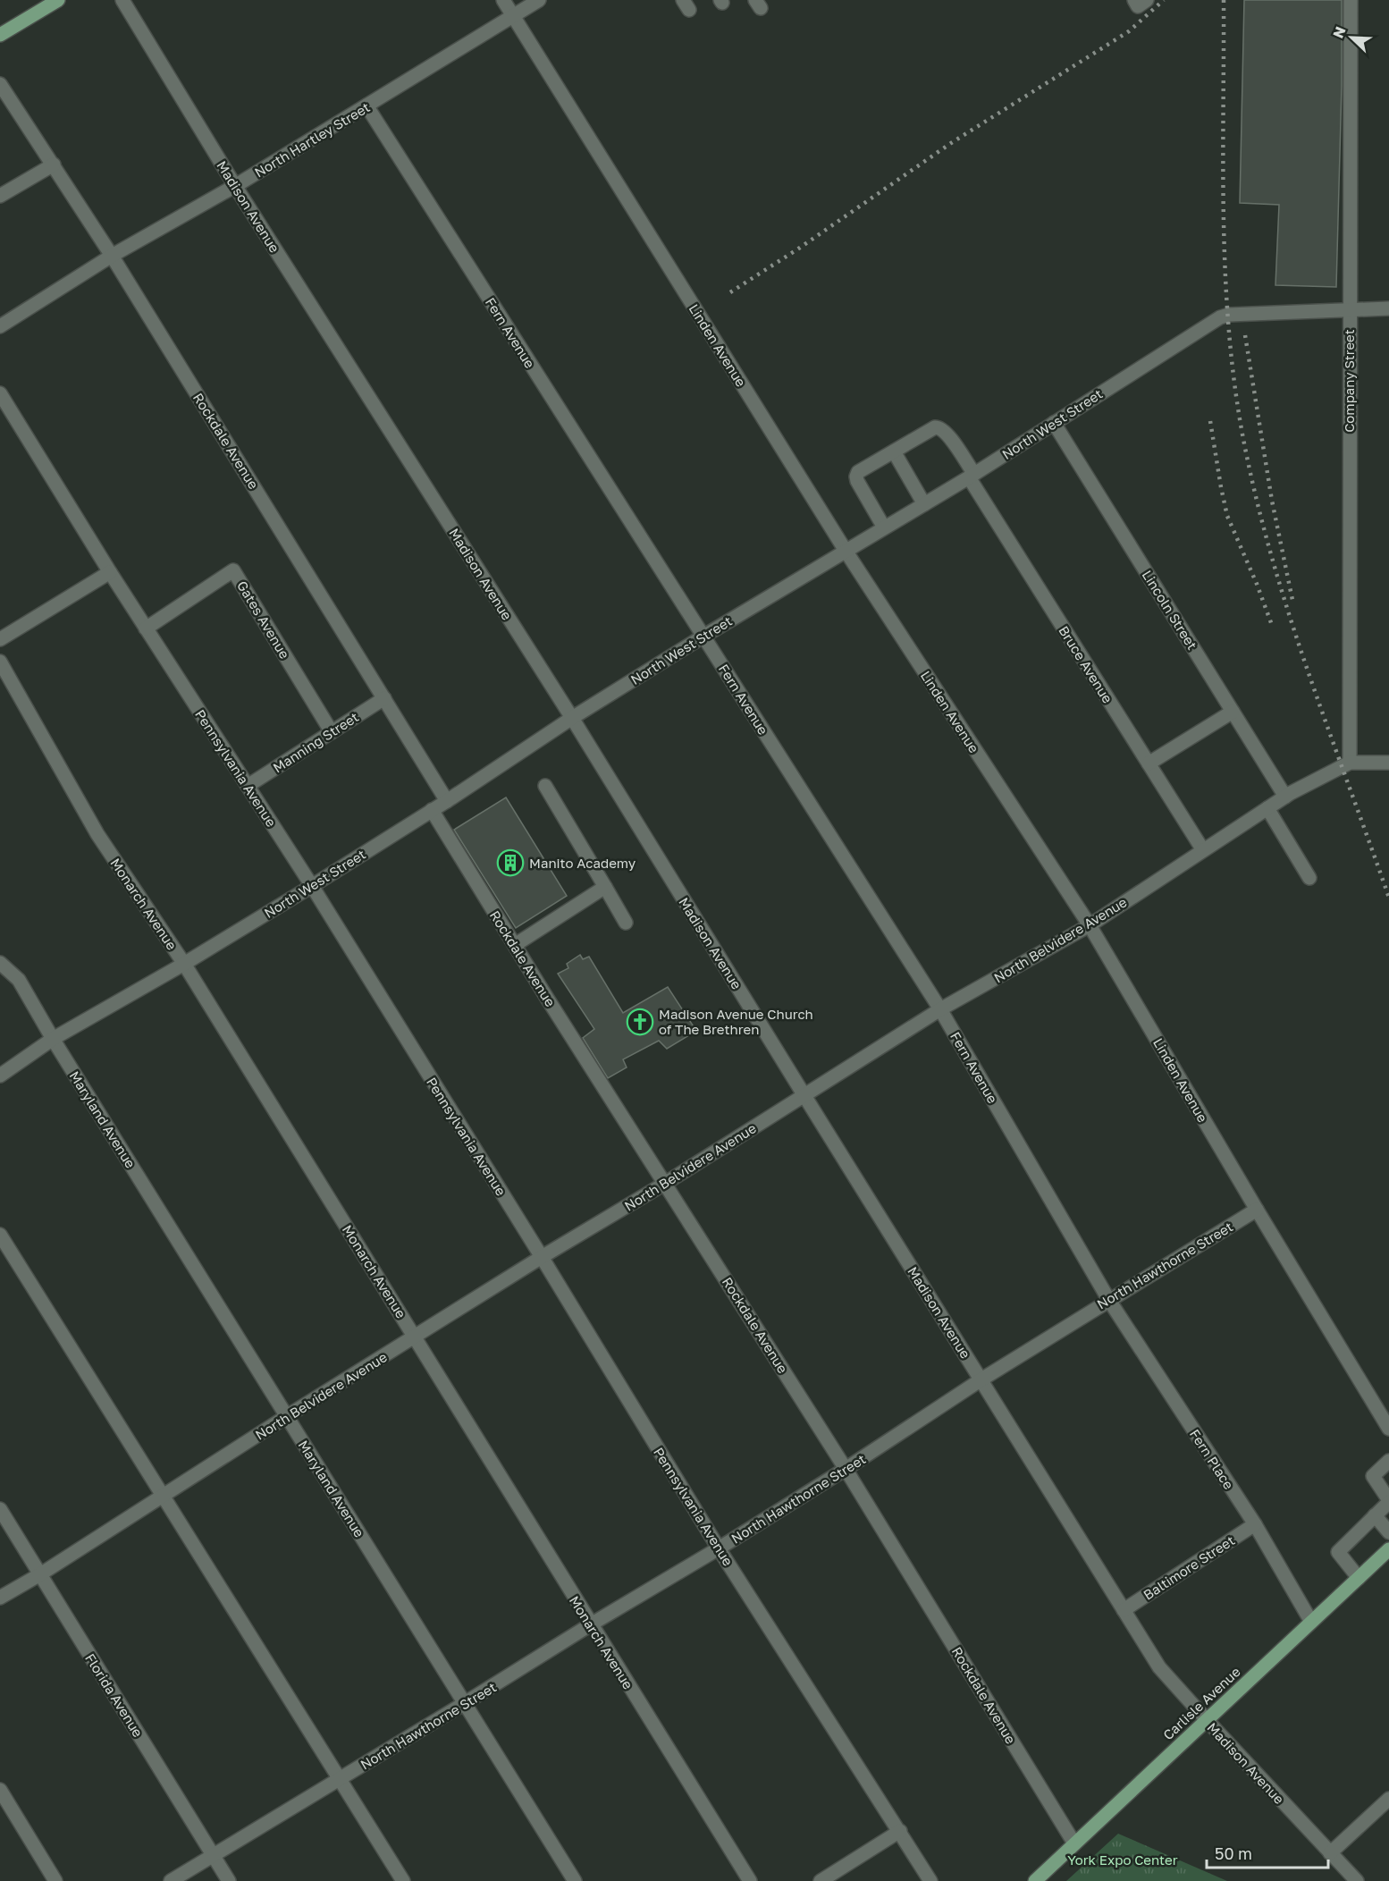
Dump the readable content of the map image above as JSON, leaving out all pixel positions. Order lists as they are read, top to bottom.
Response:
{
  "streets": {
    "main road": ["Carlisle Avenue"],
    "street": [
      "North Hartley Street",
      "Madison Avenue",
      "Fern Avenue",
      "Linden Avenue",
      "Company Street",
      "North West Street",
      "Rockdale Avenue",
      "Lincoln Street",
      "Gates Avenue",
      "Bruce Avenue",
      "Manning Street",
      "Pennsylvania Avenue",
      "Monarch Avenue",
      "North Belvidere Avenue",
      "Maryland Avenue",
      "North Hawthorne Street",
      "Fern Place",
      "Baltimore Street",
      "Florida Avenue"
    ]
  },
  "crossings": [
    ["North Hartley Street", "Madison Avenue"],
    ["North Hartley Street", "Fern Avenue"],
    ["North Hartley Street", "Linden Avenue"],
    ["North Hartley Street", "Rockdale Avenue"],
    ["Madison Avenue", "North West Street"],
    ["Madison Avenue", "North Belvidere Avenue"],
    ["Madison Avenue", "North Hawthorne Street"],
    ["Madison Avenue", "Baltimore Street"],
    ["Madison Avenue", "Carlisle Avenue"],
    ["Fern Avenue", "North West Street"],
    ["Fern Avenue", "North Belvidere Avenue"],
    ["Fern Avenue", "North Hawthorne Street"],
    ["Fern Avenue", "Fern Place"],
    ["Linden Avenue", "North West Street"],
    ["Linden Avenue", "North Belvidere Avenue"],
    ["Linden Avenue", "North Hawthorne Street"],
    ["Company Street", "North West Street"],
    ["Company Street", "North Belvidere Avenue"],
    ["North West Street", "Rockdale Avenue"],
    ["North West Street", "Lincoln Street"],
    ["North West Street", "Bruce Avenue"],
    ["North West Street", "Pennsylvania Avenue"],
    ["North West Street", "Monarch Avenue"],
    ["North West Street", "Maryland Avenue"],
    ["Rockdale Avenue", "Manning Street"],
    ["Rockdale Avenue", "North Belvidere Avenue"],
    ["Rockdale Avenue", "North Hawthorne Street"],
    ["Rockdale Avenue", "Carlisle Avenue"],
    ["Lincoln Street", "North Belvidere Avenue"],
    ["Gates Avenue", "Manning Street"],
    ["Gates Avenue", "Pennsylvania Avenue"],
    ["Bruce Avenue", "North Belvidere Avenue"],
    ["Manning Street", "Pennsylvania Avenue"],
    ["Pennsylvania Avenue", "North Belvidere Avenue"],
    ["Pennsylvania Avenue", "North Hawthorne Street"],
    ["Monarch Avenue", "North Belvidere Avenue"],
    ["Monarch Avenue", "North Hawthorne Street"],
    ["North Belvidere Avenue", "Maryland Avenue"],
    ["North Belvidere Avenue", "Florida Avenue"],
    ["Maryland Avenue", "North Hawthorne Street"],
    ["North Hawthorne Street", "Fern Place"],
    ["North Hawthorne Street", "Florida Avenue"],
    ["Fern Place", "Baltimore Street"],
    ["Fern Place", "Carlisle Avenue"]
  ],
  "parks": ["York Expo Center"],
  "places": {
    "building": ["Manito Academy"],
    "church": ["Madison Avenue Church of The Brethren"]
  },
  "scale_bar": "50 m",
  "north": "top left"
}
